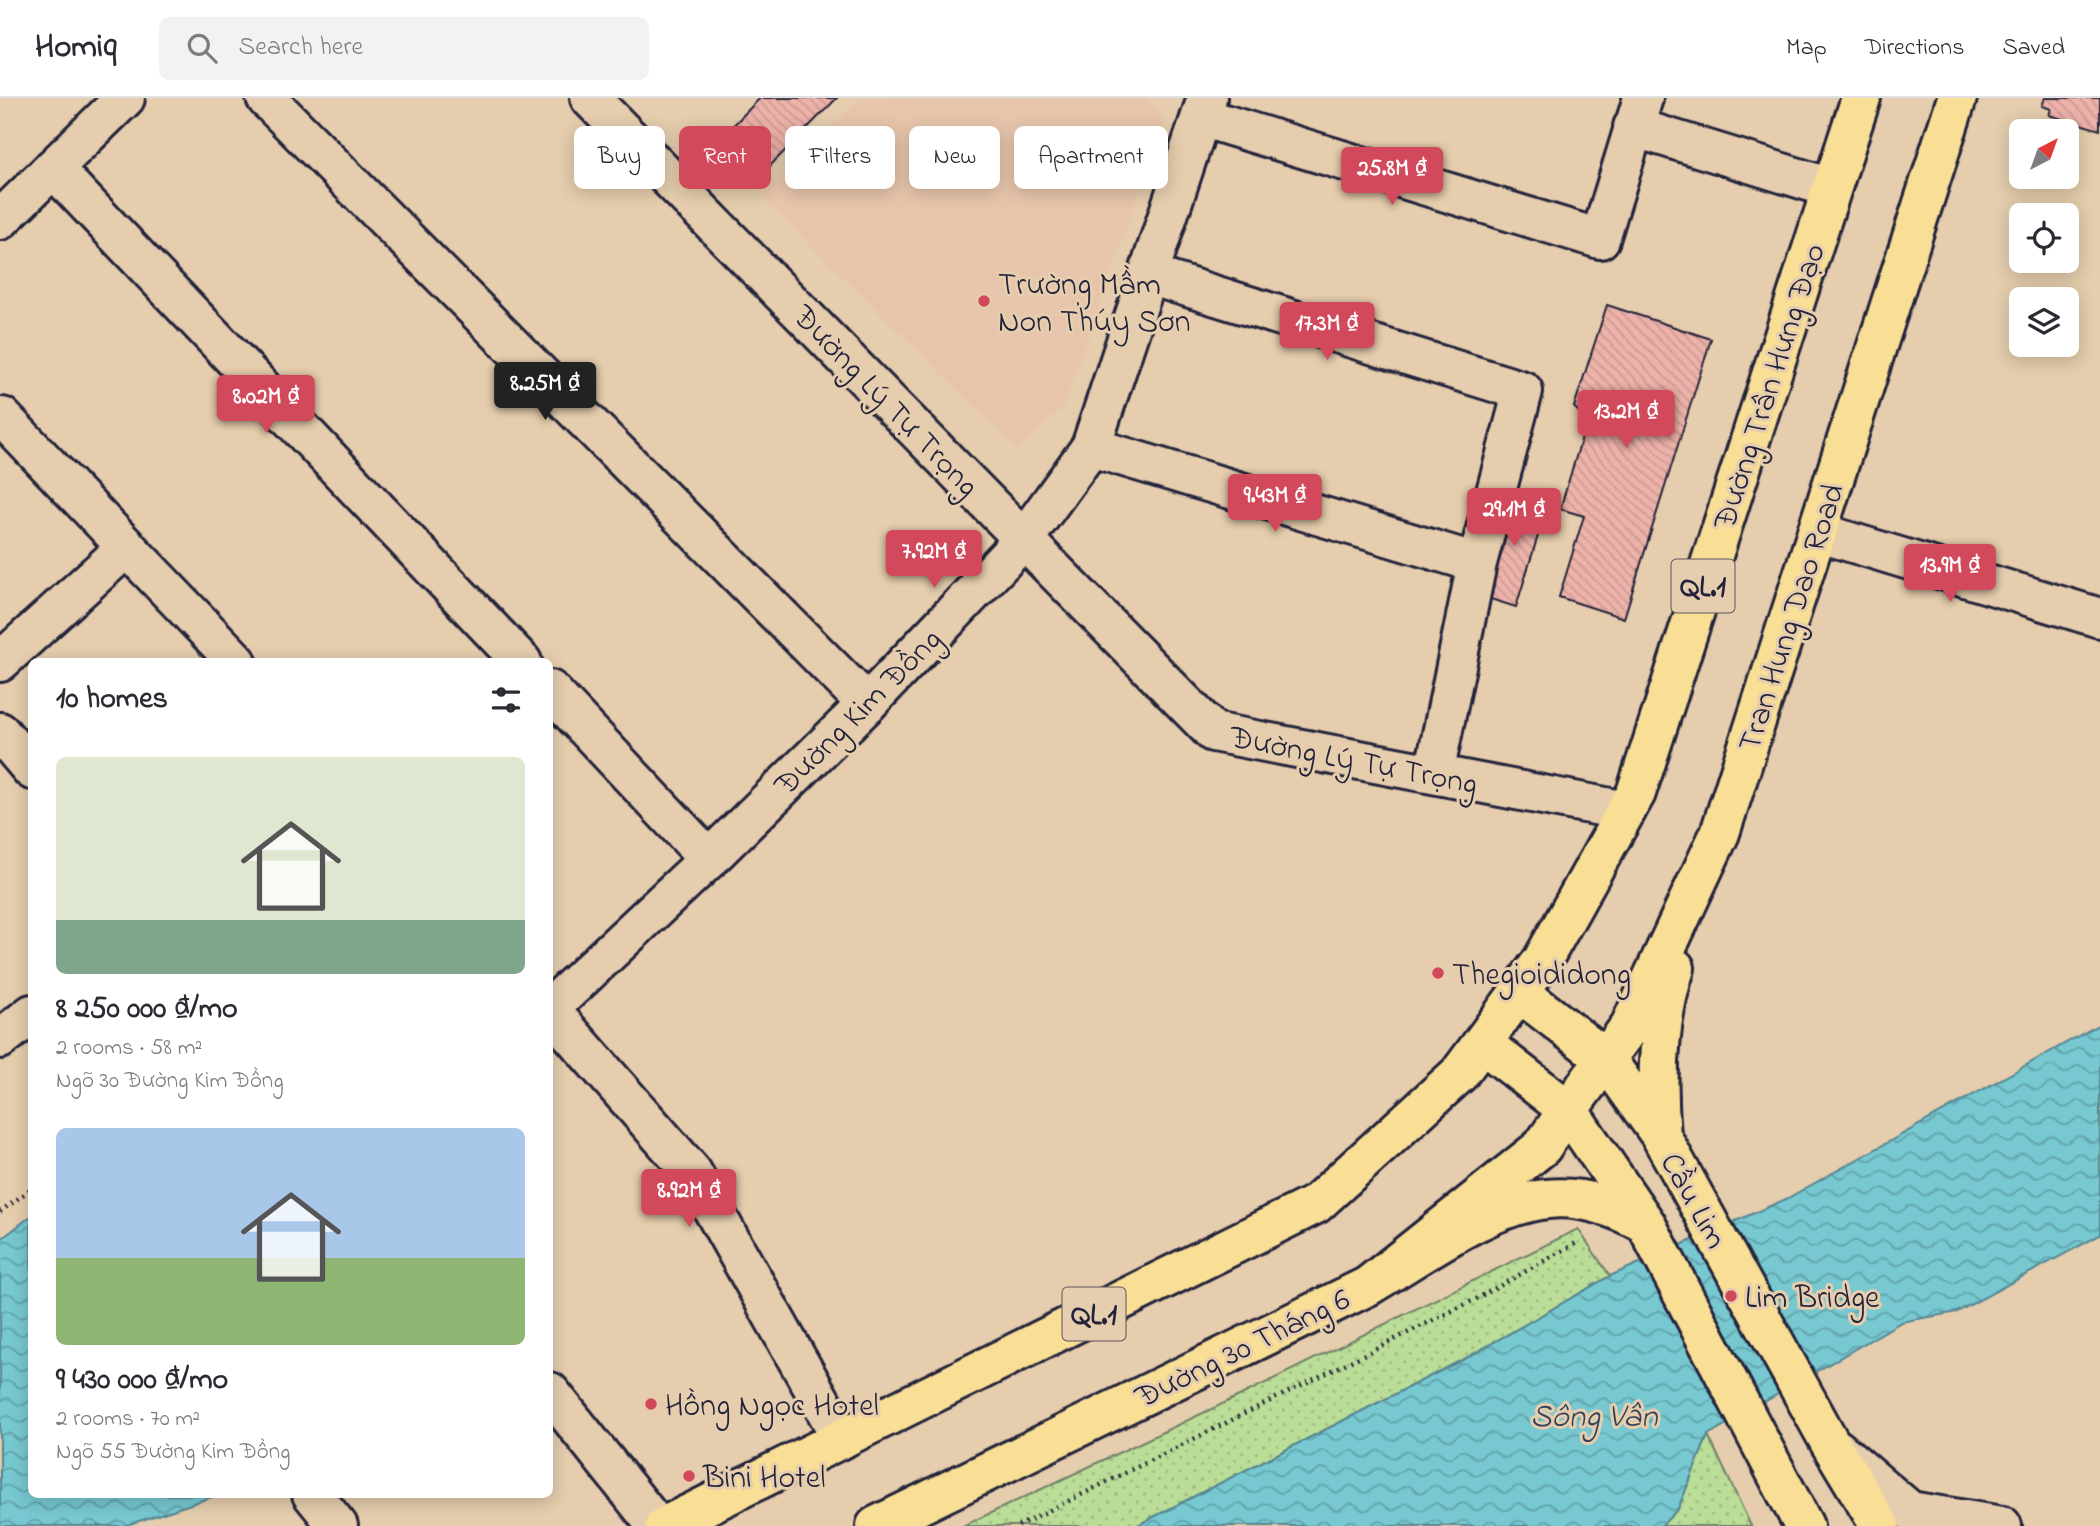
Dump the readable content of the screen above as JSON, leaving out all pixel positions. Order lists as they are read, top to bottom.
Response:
{
  "streets": {
    "main road": [
      "Đường Trân Hưng Đạo",
      "QL.1",
      "Tran Hung Dao Road",
      "Cầu Lim",
      "Đường 30 Tháng 6"
    ],
    "street": ["Đường Lý Tự Trọng", "Đường Kim Đồng"]
  },
  "crossings": [
    ["Đường Trân Hưng Đạo", "Đường Lý Tự Trọng"],
    ["Đường Trân Hưng Đạo", "QL.1"],
    ["Đường Trân Hưng Đạo", "Cầu Lim"],
    ["Đường Lý Tự Trọng", "Đường Kim Đồng"],
    ["QL.1", "Cầu Lim"],
    ["Tran Hung Dao Road", "Cầu Lim"],
    ["Tran Hung Dao Road", "Đường 30 Tháng 6"],
    ["Cầu Lim", "Đường 30 Tháng 6"]
  ],
  "water": ["Sông Vân"],
  "places": [
    "Trường Mầm Non Thúy Sơn",
    "Thegioididong",
    "Lim Bridge",
    "Hồng Ngọc Hotel",
    "Bini Hotel"
  ],
  "north": "top right",
  "page": {
    "header": "Homiq",
    "search": "Search here",
    "nav": ["Map", "Directions", "Saved"],
    "chip": [
      "Buy",
      "Rent",
      "Filters",
      "New",
      "Apartment"
    ],
    "price": [
      "25.8M ₫",
      "17.3M ₫",
      "8.25M ₫",
      "8.02M ₫",
      "13.2M ₫",
      "9.43M ₫",
      "29.1M ₫",
      "7.92M ₫",
      "13.9M ₫",
      "8.92M ₫"
    ],
    "heading": "10 homes",
    "list": [
      {
        "name": "8 250 000 ₫/mo",
        "note": "2 rooms · 58 m² · Ngõ 30 Đường Kim Đồng"
      },
      {
        "name": "9 430 000 ₫/mo",
        "note": "2 rooms · 70 m² · Ngõ 55 Đường Kim Đồng"
      }
    ]
  }
}
